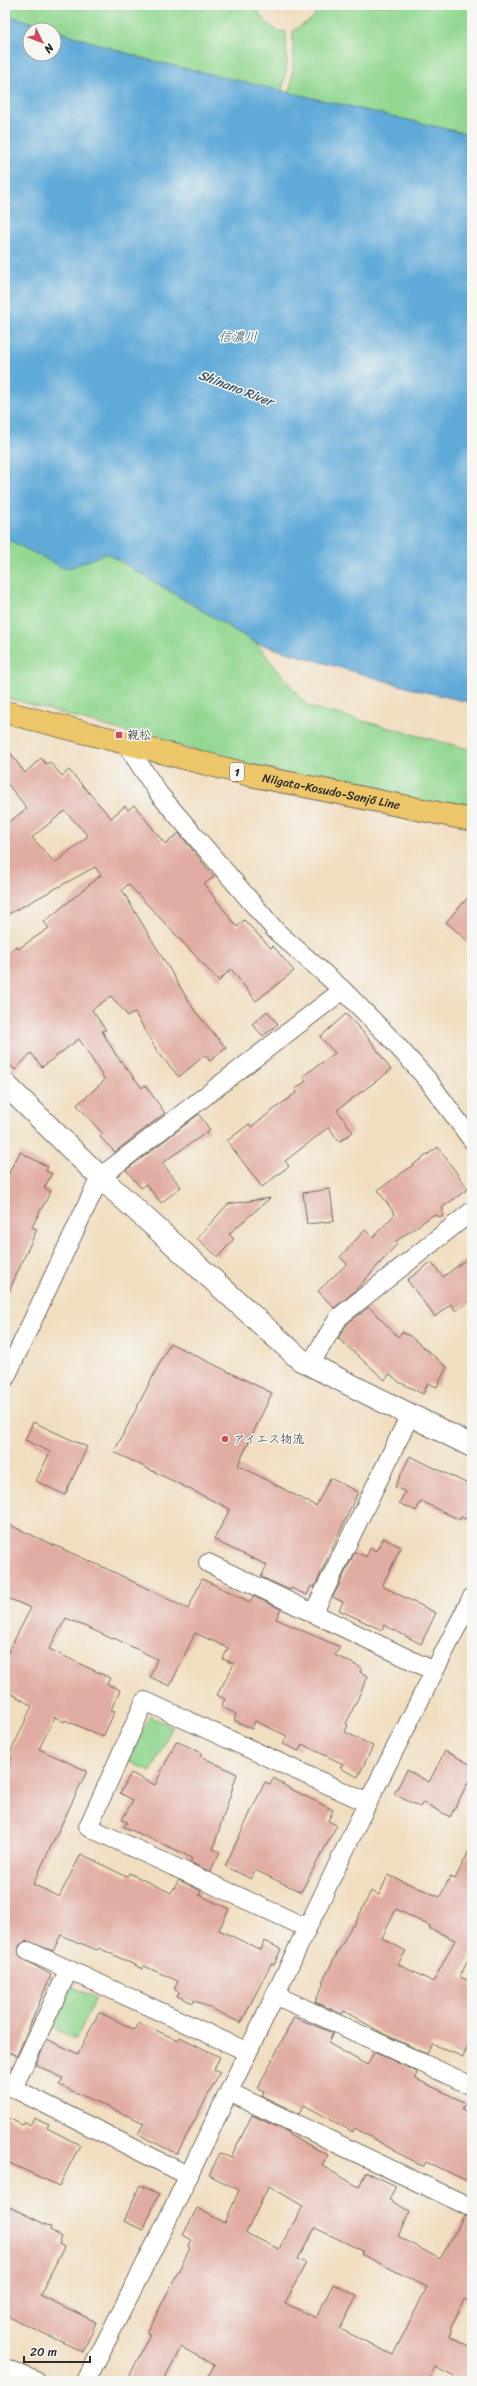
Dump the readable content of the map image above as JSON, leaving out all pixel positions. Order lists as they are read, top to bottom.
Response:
{
  "streets": {
    "main road": ["1", "Niigata-Kosudo-Sanjō Line"]
  },
  "water": ["信濃川", "Shinano River"],
  "places": {
    "transit": ["親松"],
    "other": ["アイエス物流"]
  },
  "scale_bar": "20 m",
  "north": "bottom right"
}
